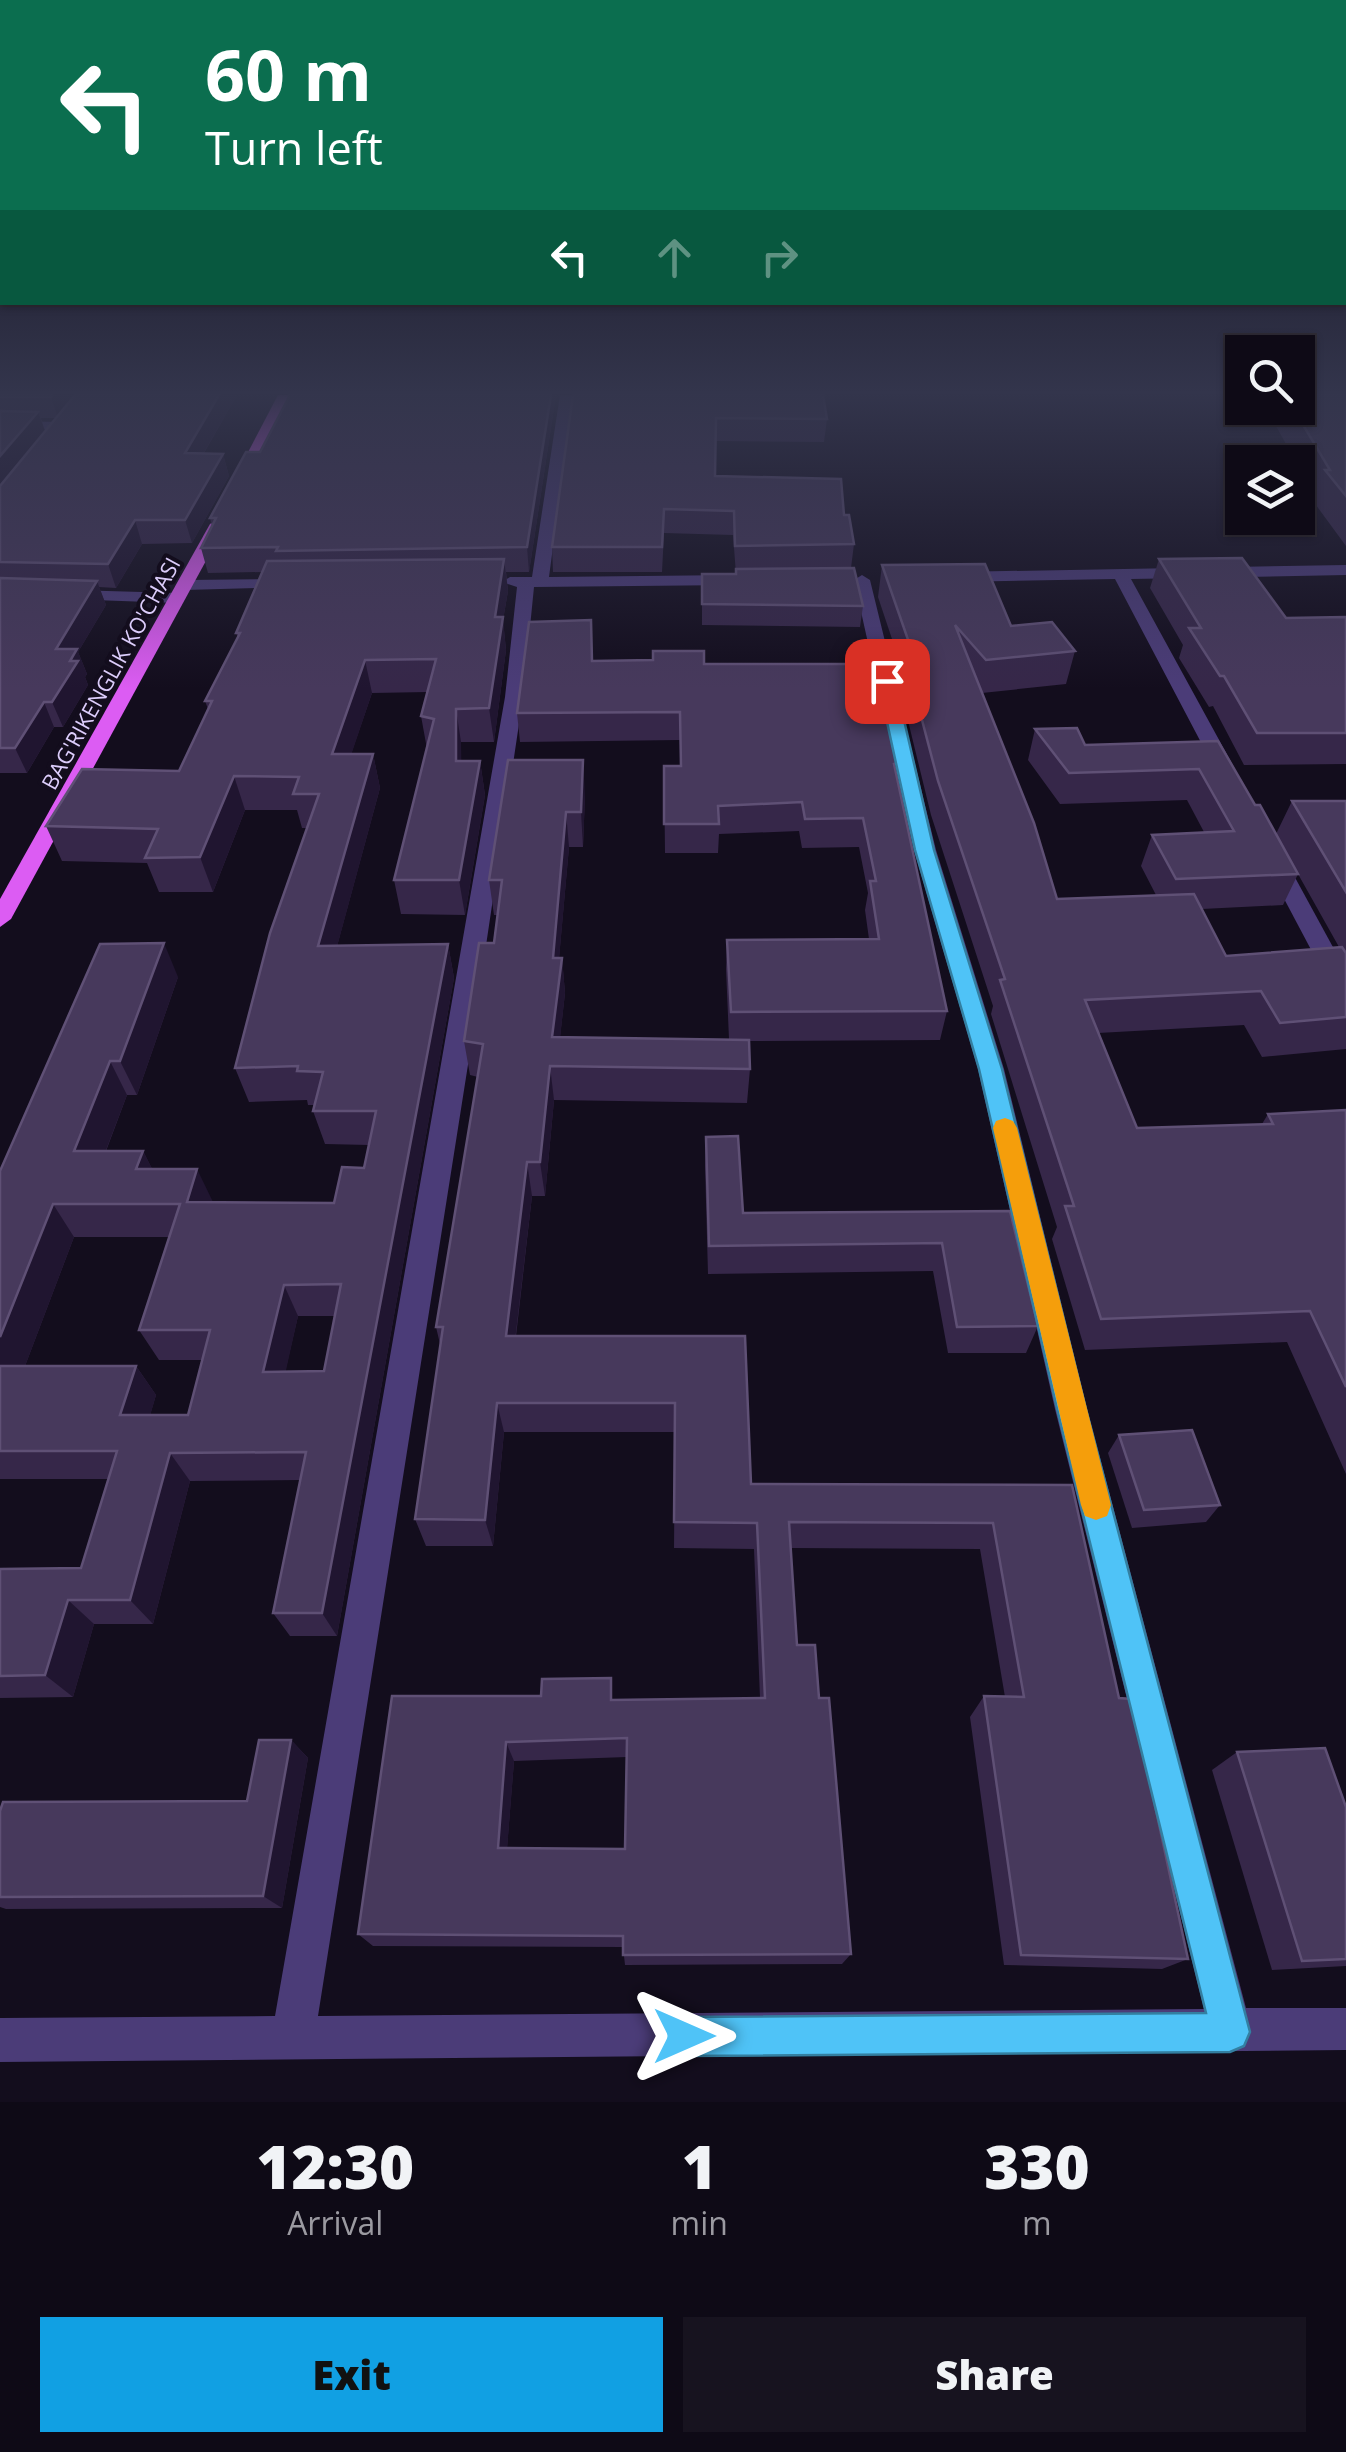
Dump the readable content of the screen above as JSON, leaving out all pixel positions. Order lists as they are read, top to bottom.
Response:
{
  "streets": {
    "main road": ["BAG'RIKENGLIK KO'CHASI"]
  },
  "page": {
    "turn": ["60 m", "Turn left"],
    "eta": [
      "12:30",
      "Arrival",
      "1",
      "min",
      "330",
      "m"
    ],
    "buttons": ["Exit", "Share"]
  }
}
